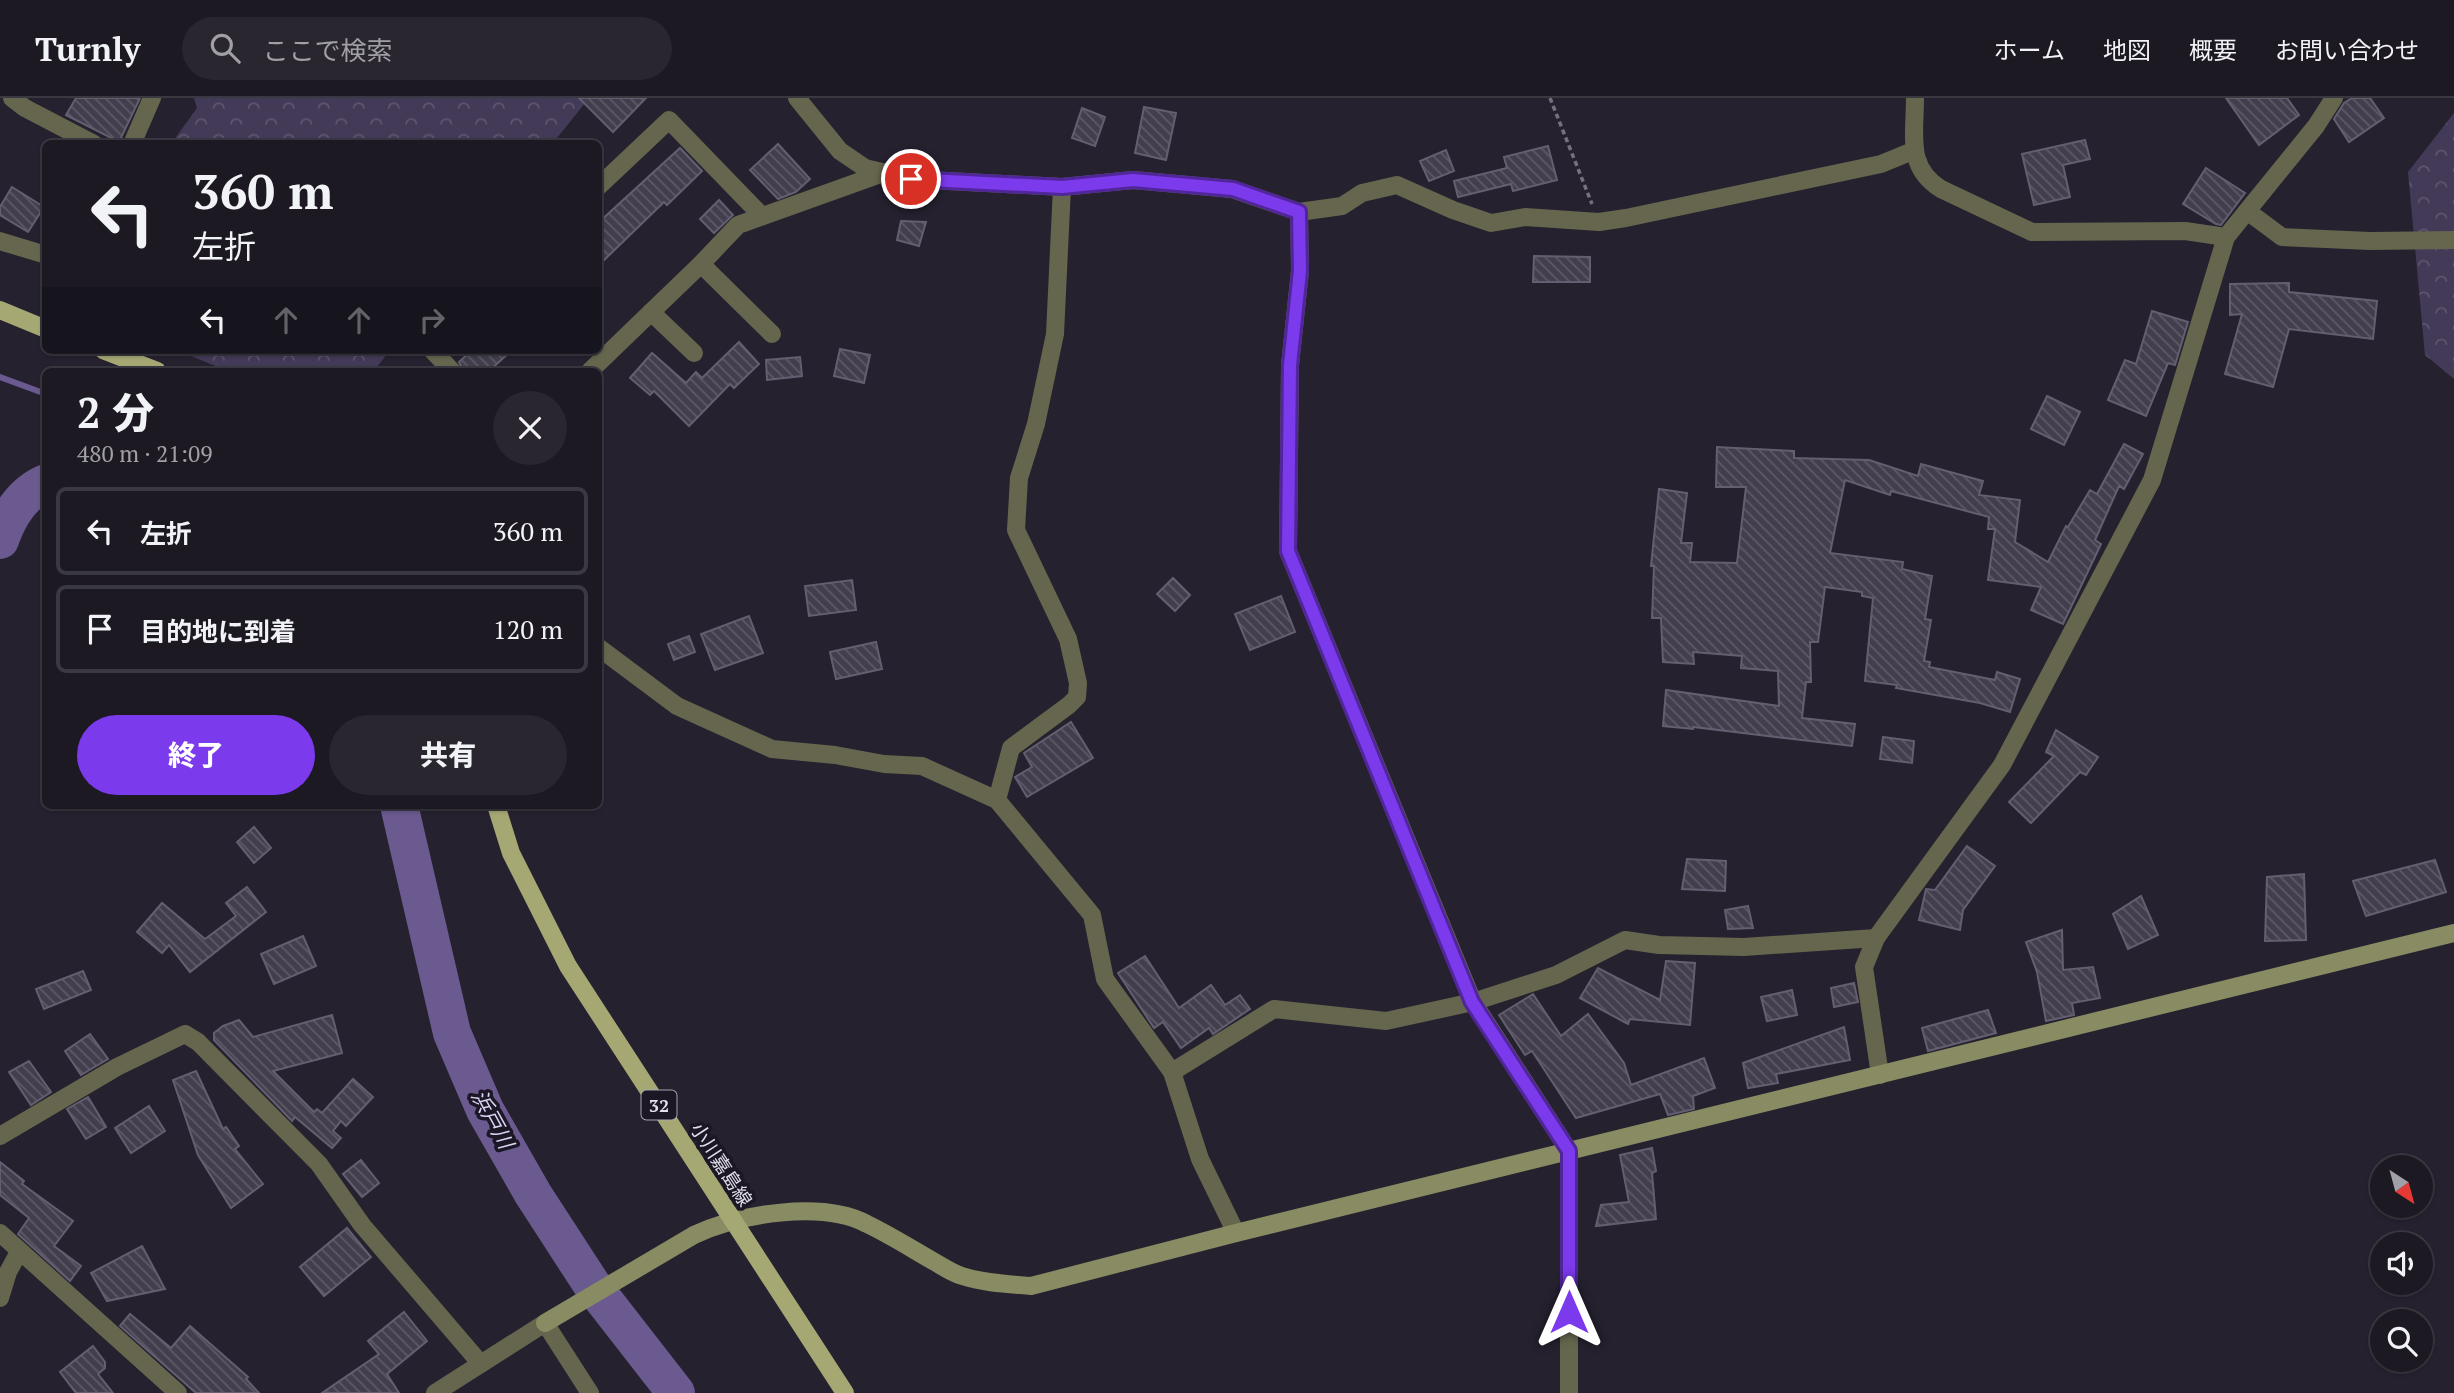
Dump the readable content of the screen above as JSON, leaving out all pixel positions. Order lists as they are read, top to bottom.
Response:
{
  "streets": {
    "main road": ["32", "小川嘉島線"]
  },
  "water": ["浜戸川"],
  "north": "bottom right",
  "page": {
    "header": "Turnly",
    "search": "ここで検索",
    "nav": [
      "ホーム",
      "地図",
      "概要",
      "お問い合わせ"
    ],
    "turn": ["360 m", "左折"],
    "heading": ["2 分", "480 m · 21:09"],
    "list": [
      {
        "name": "左折",
        "value": "360 m"
      },
      {
        "name": "目的地に到着",
        "value": "120 m"
      }
    ],
    "buttons": ["終了", "共有"]
  }
}
